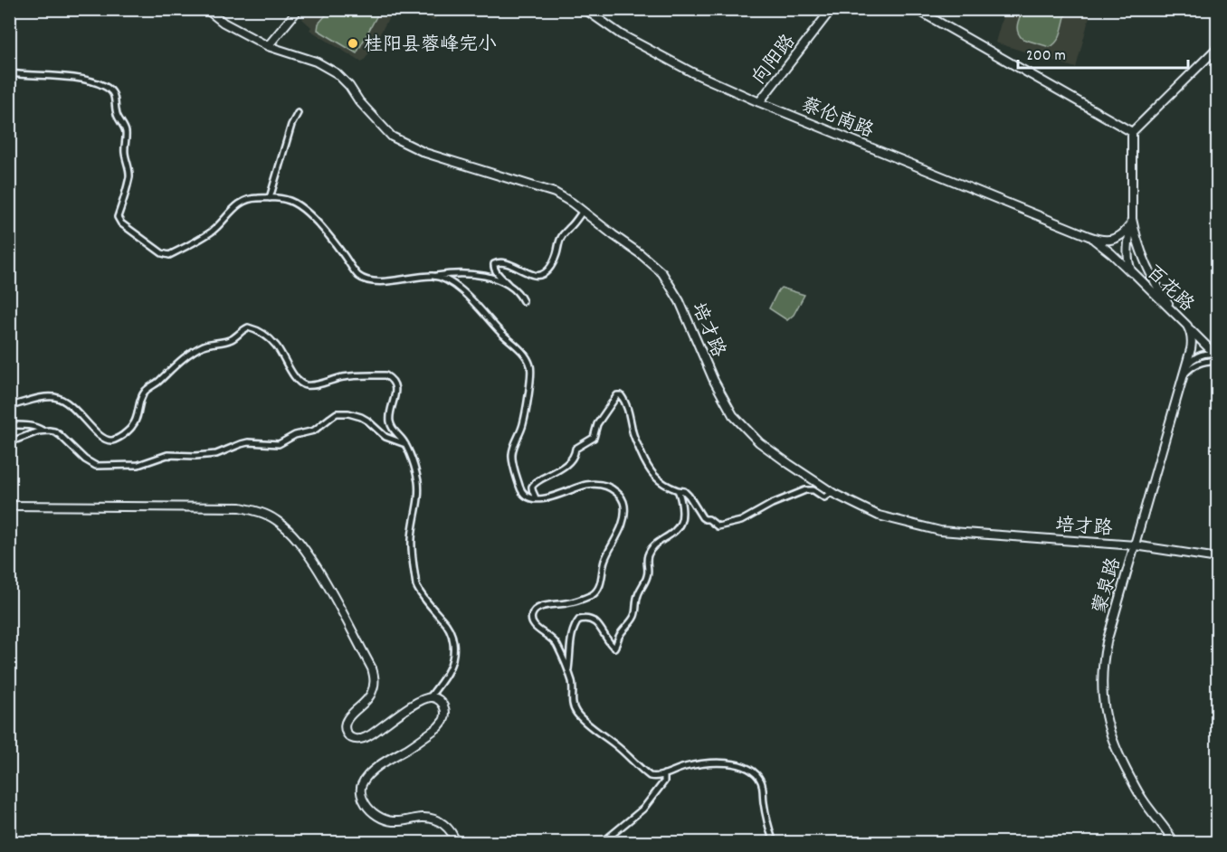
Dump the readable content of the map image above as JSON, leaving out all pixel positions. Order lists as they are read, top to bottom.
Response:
{
  "streets": {
    "street": [
      "向阳路",
      "蔡伦南路",
      "百花路",
      "培才路",
      "蒙泉路"
    ]
  },
  "crossings": [
    ["向阳路", "蔡伦南路"],
    ["蔡伦南路", "百花路"],
    ["百花路", "蒙泉路"],
    ["培才路", "蒙泉路"]
  ],
  "places": ["桂阳县蓉峰完小"],
  "scale_bar": "200 m"
}
